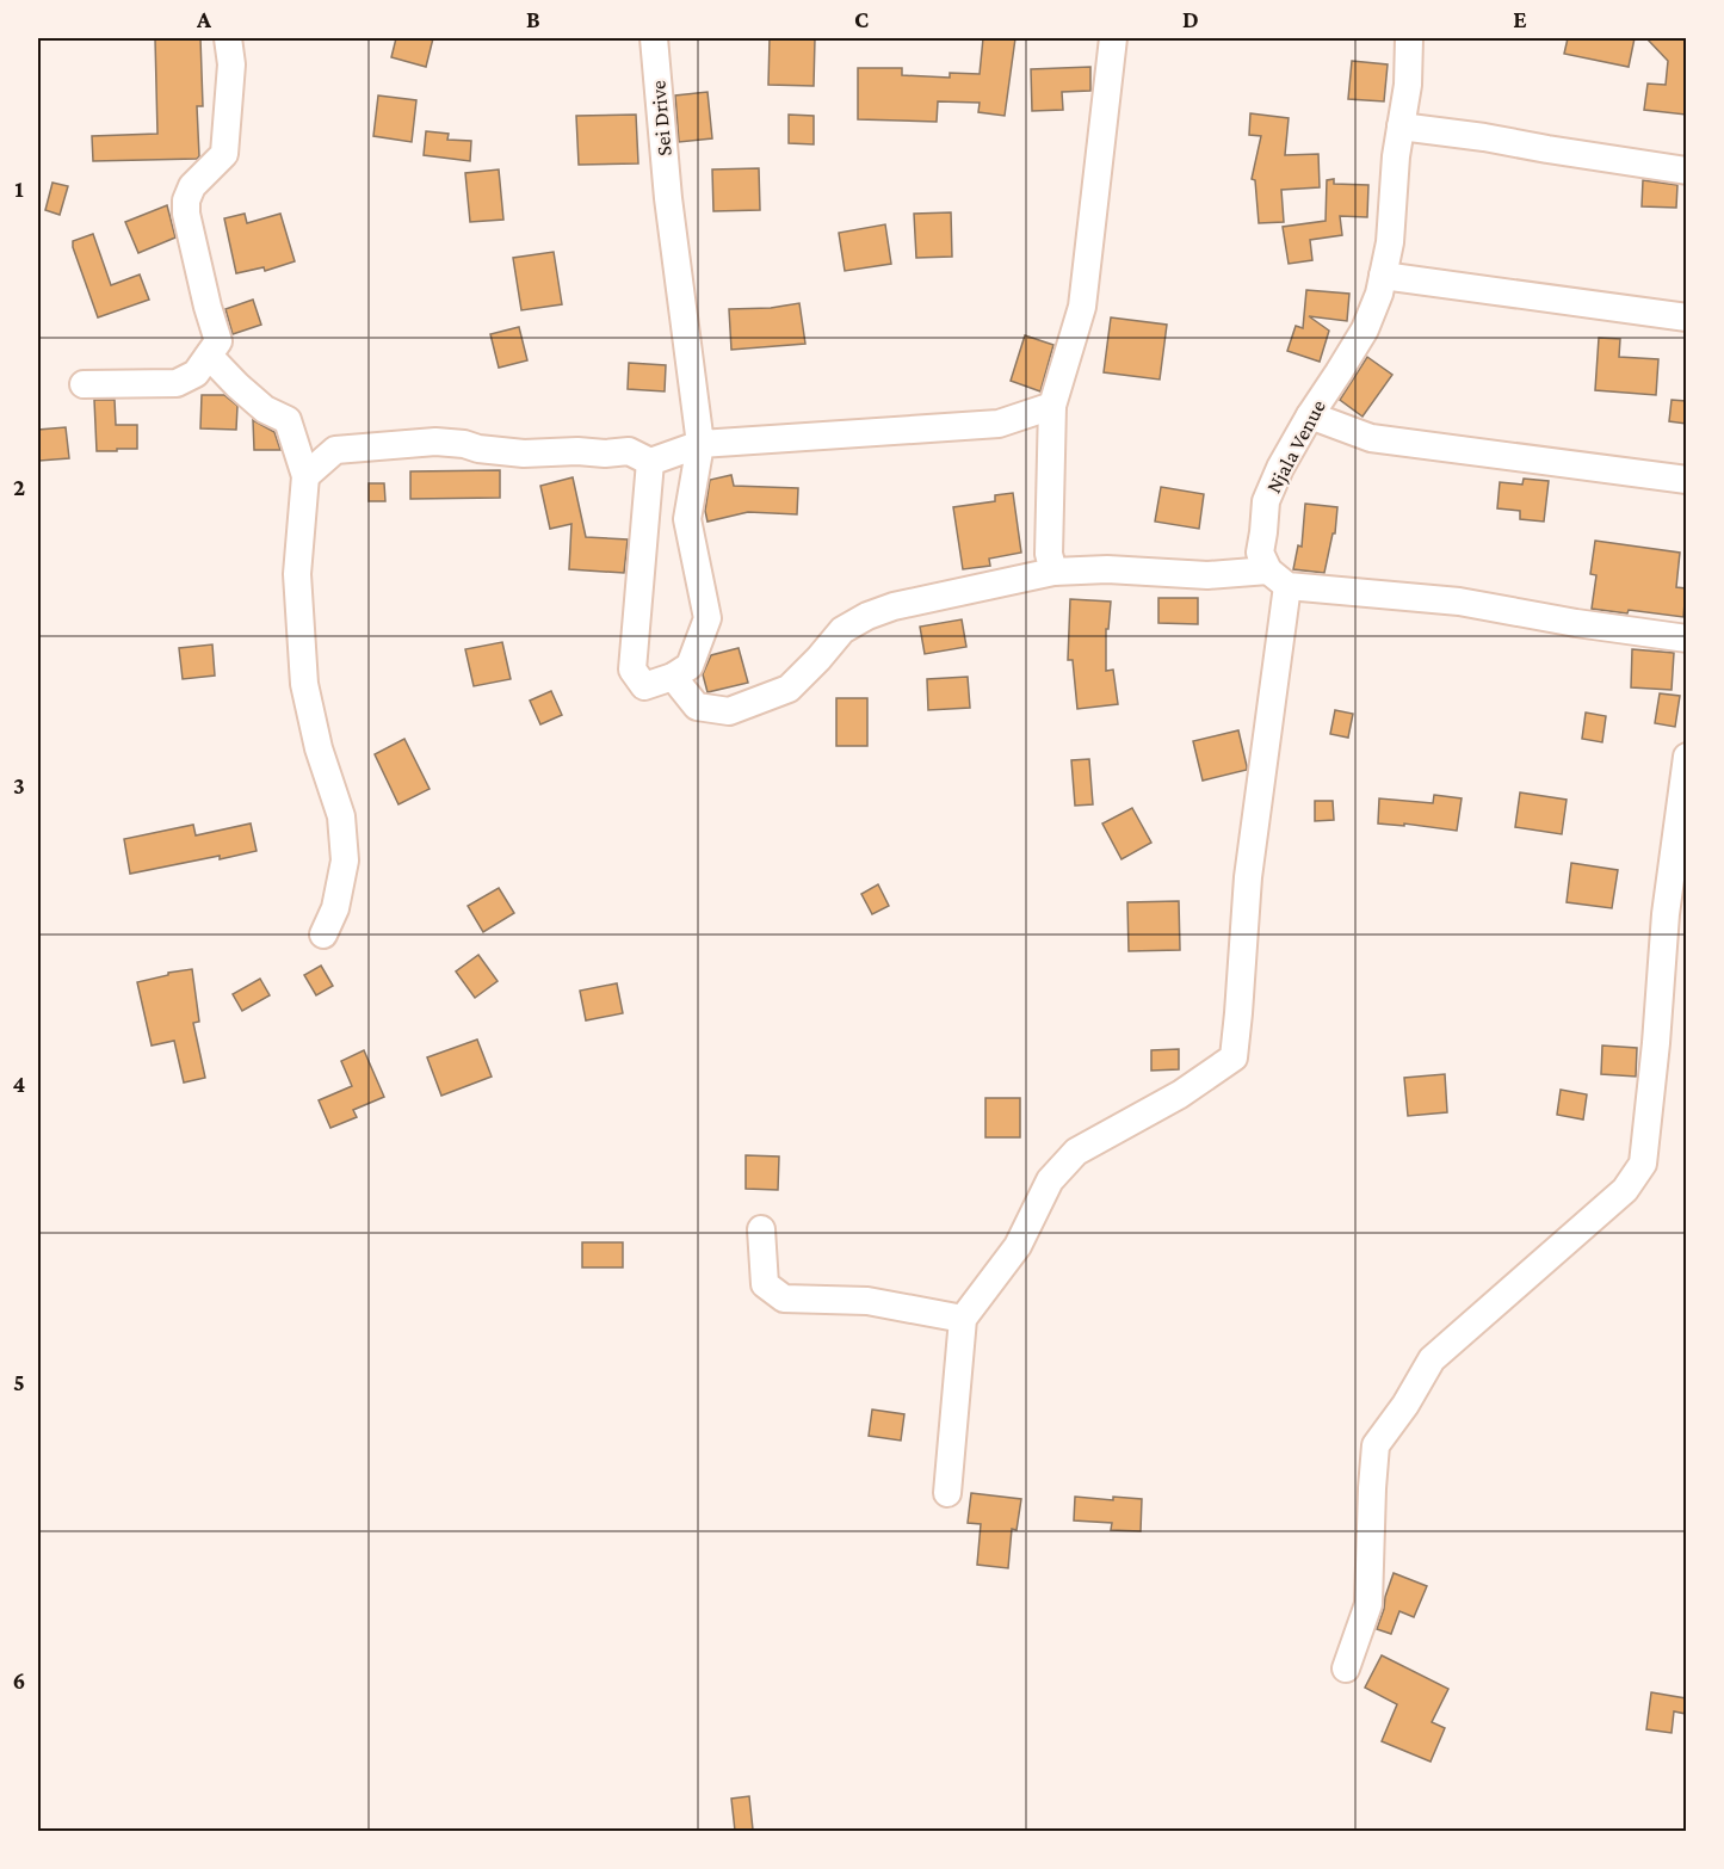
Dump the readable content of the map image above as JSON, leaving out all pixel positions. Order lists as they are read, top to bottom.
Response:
{
  "streets": {
    "street": ["Sei Drive", "Njala Venue"]
  },
  "grid": {
    "columns": [
      "A",
      "B",
      "C",
      "D",
      "E"
    ],
    "rows": [
      "1",
      "2",
      "3",
      "4",
      "5",
      "6"
    ]
  }
}
